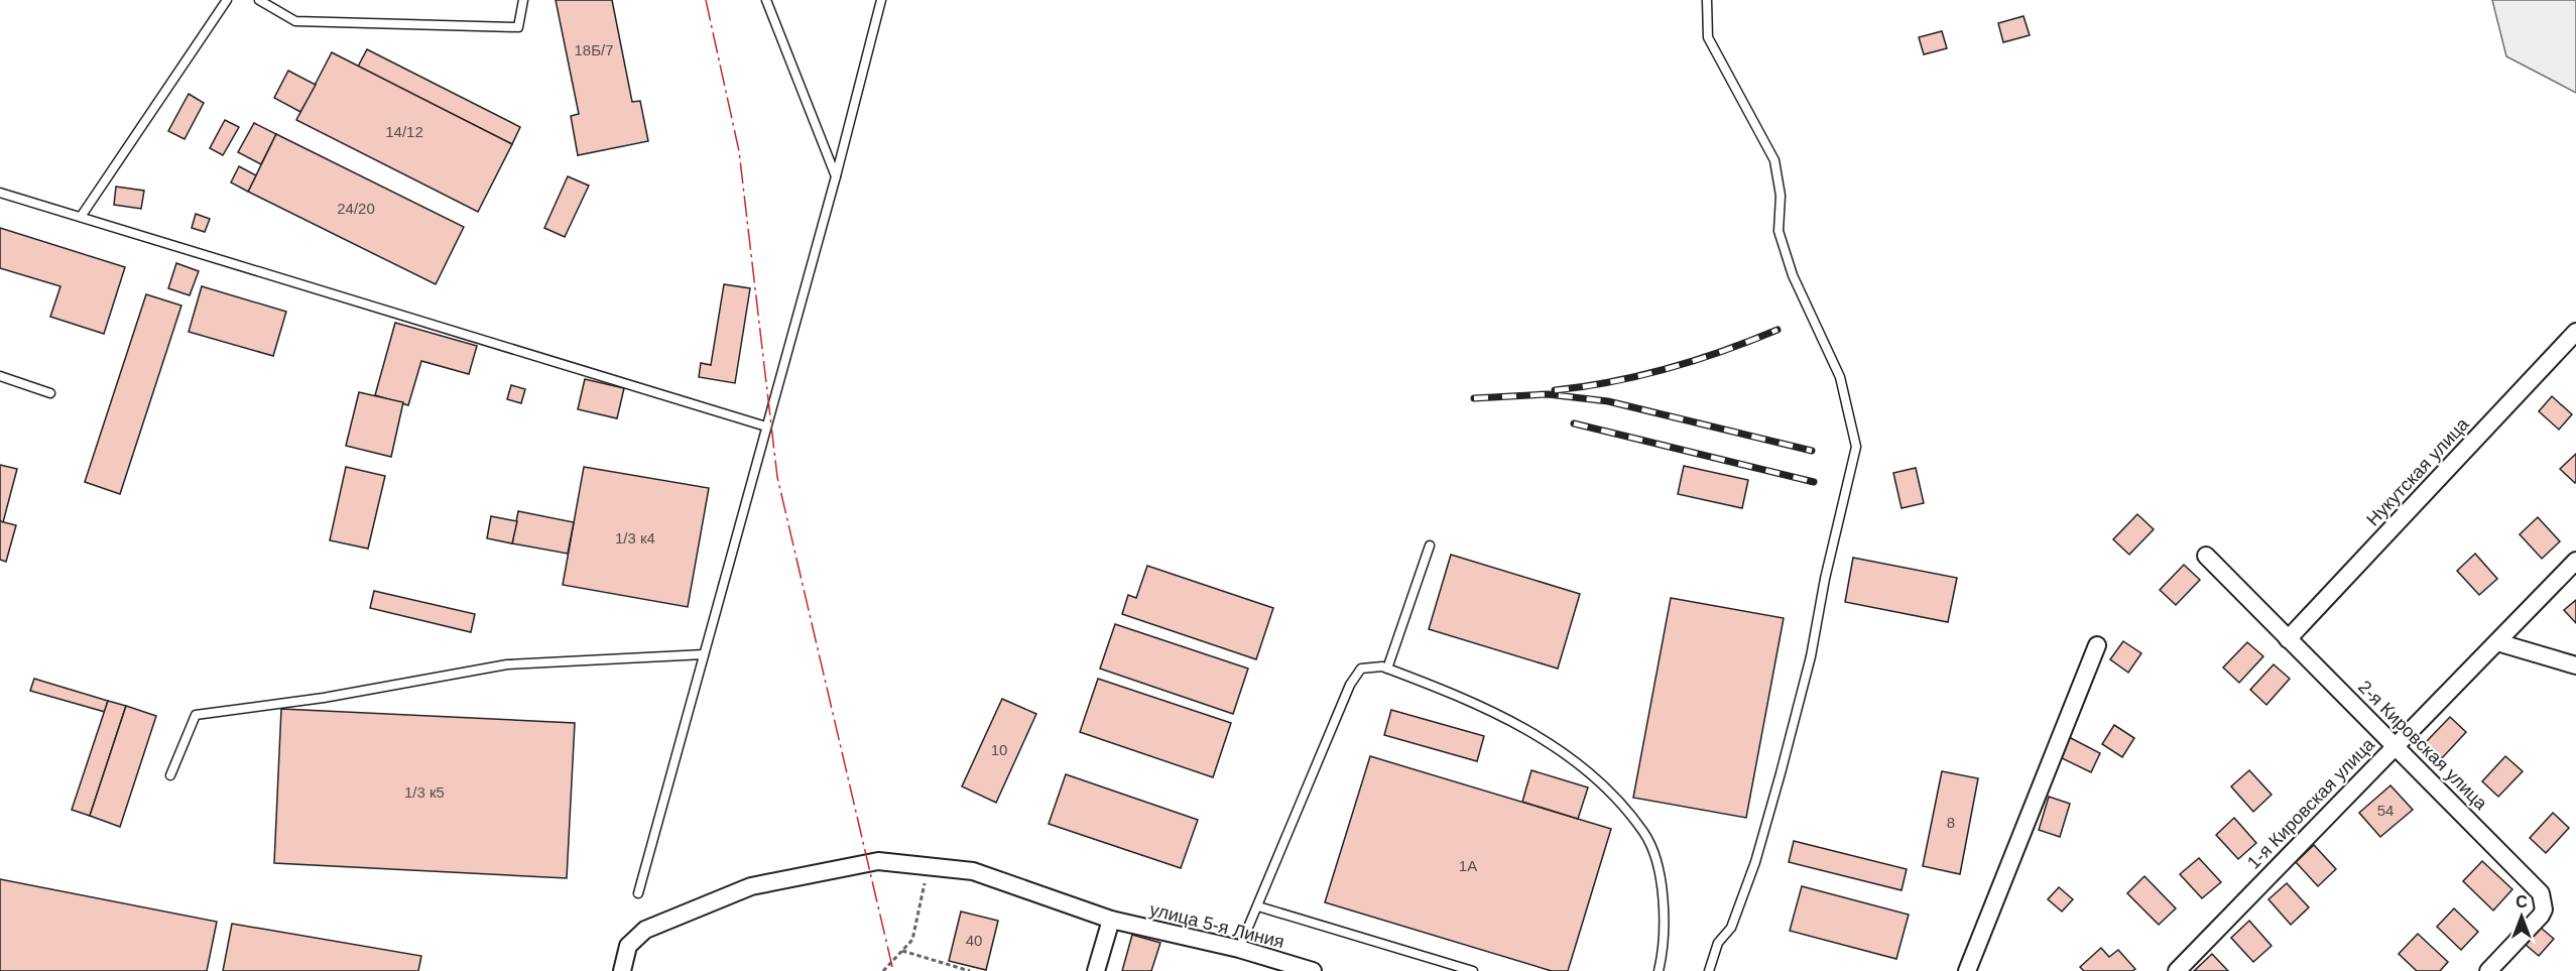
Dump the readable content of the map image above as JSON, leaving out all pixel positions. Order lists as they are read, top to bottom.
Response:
{
  "streets": {
    "street": [
      "Нукутская улица",
      "2-я Кировская улица",
      "1-я Кировская улица",
      "улица 5-я Линия"
    ]
  },
  "crossings": [
    ["Нукутская улица", "2-я Кировская улица"],
    ["2-я Кировская улица", "1-я Кировская улица"]
  ],
  "house_numbers": [
    "18Б/7",
    "14/12",
    "24/20",
    "1/3 к4",
    "10",
    "1/3 к5",
    "54",
    "8",
    "1А",
    "40"
  ],
  "north": "top"
}
